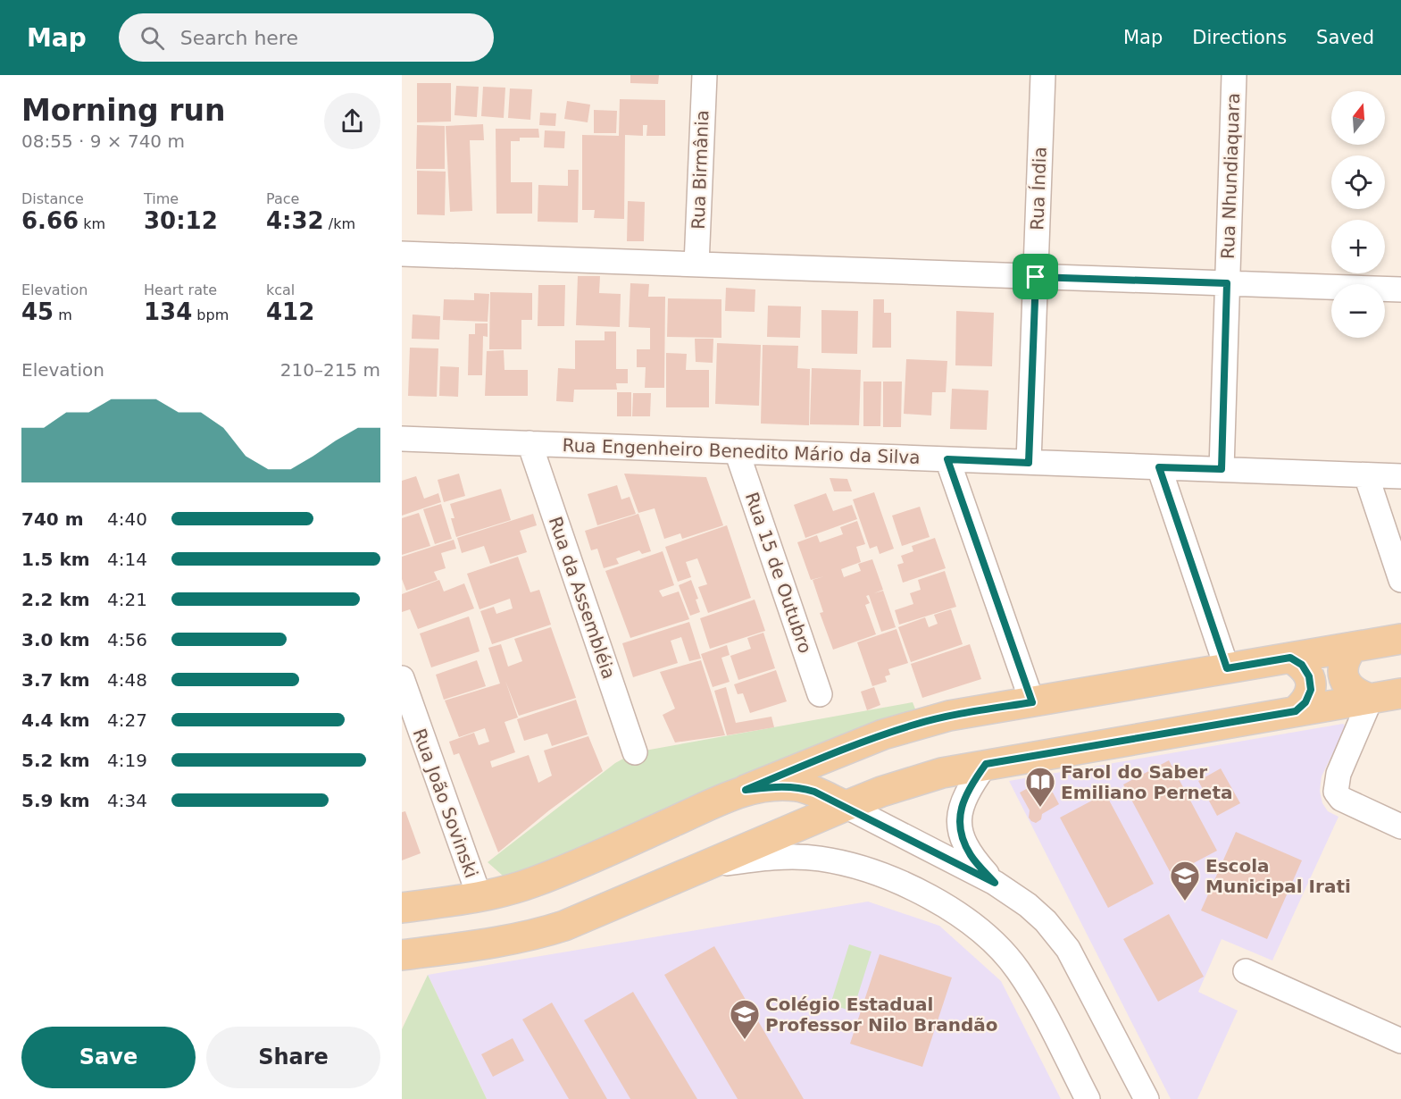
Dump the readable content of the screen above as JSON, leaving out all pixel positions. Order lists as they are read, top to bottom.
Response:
{
  "streets": {
    "street": [
      "Rua Birmânia",
      "Rua Nhundiaquara",
      "Rua Índia",
      "Rua Engenheiro Benedito Mário da Silva",
      "Rua 15 de Outubro",
      "Rua da Assembléia",
      "Rua João Sovinski"
    ]
  },
  "crossings": [
    ["Rua Nhundiaquara", "Rua Engenheiro Benedito Mário da Silva"],
    ["Rua Índia", "Rua Engenheiro Benedito Mário da Silva"],
    ["Rua Engenheiro Benedito Mário da Silva", "Rua 15 de Outubro"],
    ["Rua Engenheiro Benedito Mário da Silva", "Rua da Assembléia"]
  ],
  "places": {
    "library": ["Farol do Saber Emiliano Perneta"],
    "school or university": ["Escola Municipal Irati", "Colégio Estadual Professor Nilo Brandão"]
  },
  "north": "top",
  "page": {
    "header": "Map",
    "search": "Search here",
    "nav": ["Map", "Directions", "Saved"],
    "heading": ["Morning run", "08:55 · 9 × 740 m"],
    "map_buttons": ["+", "−"],
    "stats": [
      ["Distance", "6.66 km"],
      ["Time", "30:12"],
      ["Pace", "4:32 /km"],
      ["Elevation", "45 m"],
      ["Heart rate", "134 bpm"],
      ["kcal", "412"]
    ],
    "chart": ["Elevation", "210–215 m"],
    "list": [
      {
        "name": "740 m",
        "note": "4:40"
      },
      {
        "name": "1.5 km",
        "note": "4:14"
      },
      {
        "name": "2.2 km",
        "note": "4:21"
      },
      {
        "name": "3.0 km",
        "note": "4:56"
      },
      {
        "name": "3.7 km",
        "note": "4:48"
      },
      {
        "name": "4.4 km",
        "note": "4:27"
      },
      {
        "name": "5.2 km",
        "note": "4:19"
      },
      {
        "name": "5.9 km",
        "note": "4:34"
      }
    ],
    "buttons": ["Save", "Share"]
  }
}
